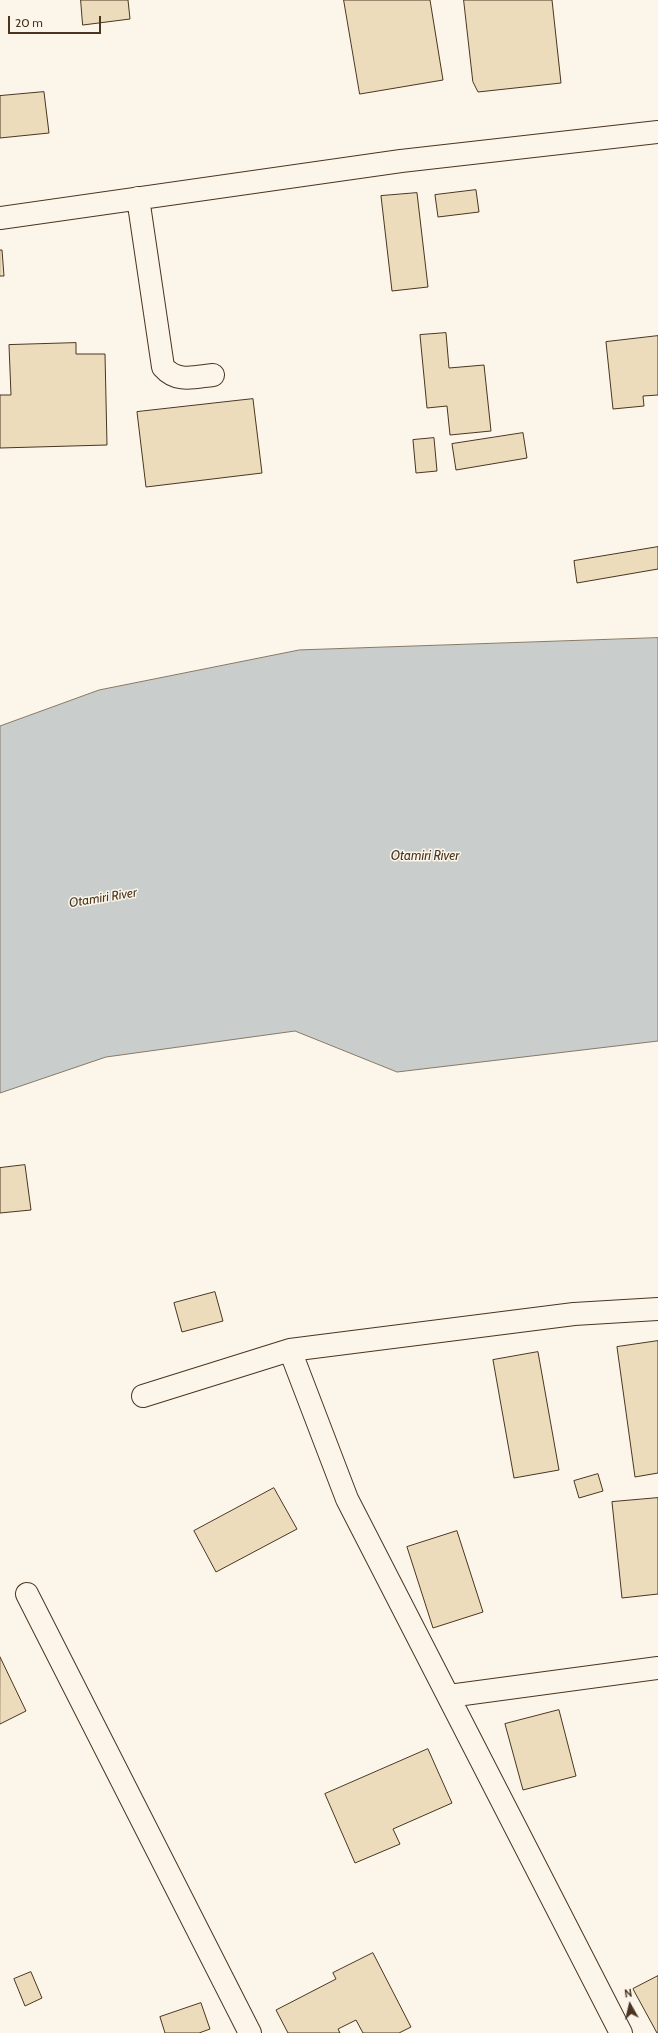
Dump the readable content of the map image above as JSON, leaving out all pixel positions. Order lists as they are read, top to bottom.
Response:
{
  "water": ["Otamiri River"],
  "scale_bar": "20 m",
  "north": "top"
}
